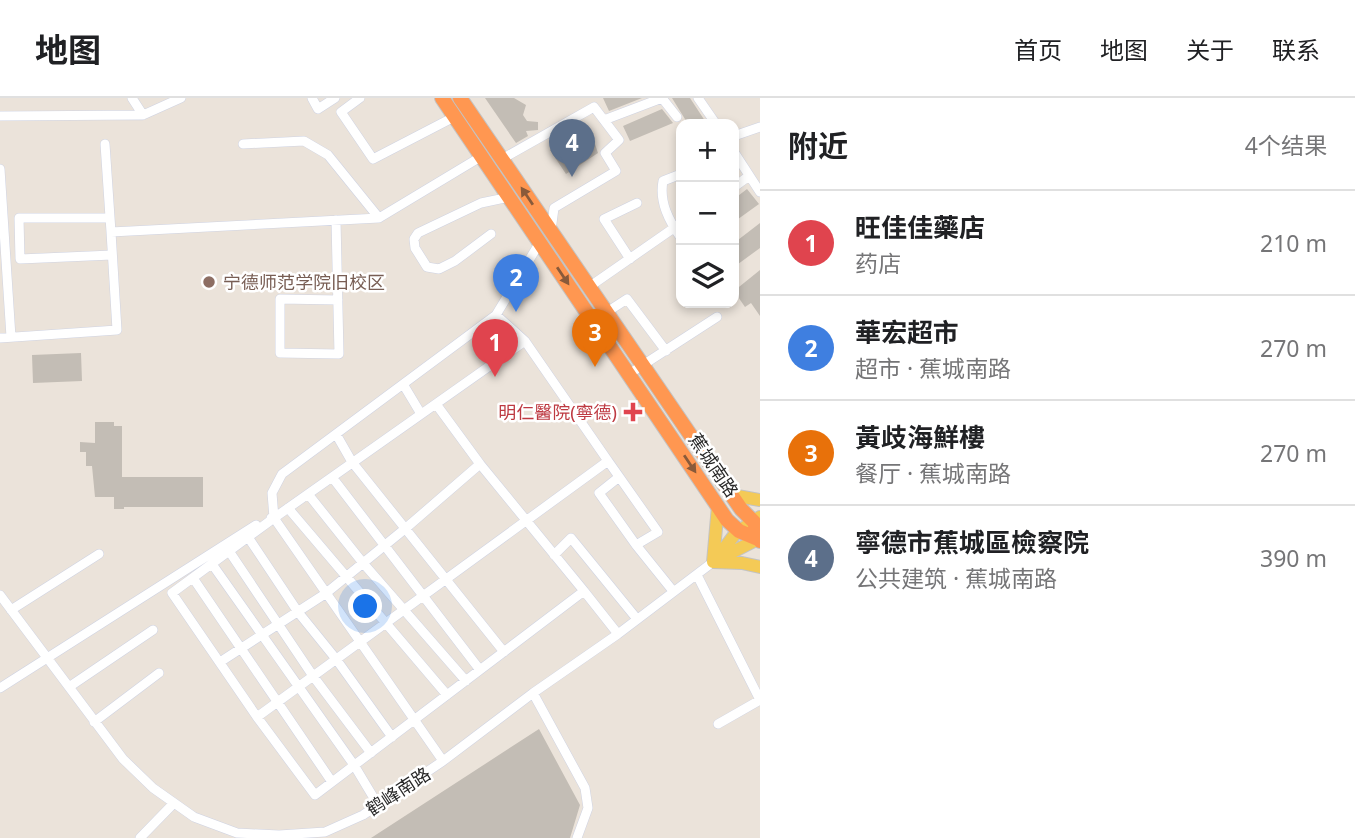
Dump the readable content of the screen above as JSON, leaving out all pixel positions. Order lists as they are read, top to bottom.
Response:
{
  "streets": {
    "highway": ["蕉城南路"],
    "street": ["鹤峰南路"]
  },
  "places": {
    "other": ["宁德师范学院旧校区"],
    "health": ["明仁醫院(寧德)"]
  },
  "page": {
    "header": "地图",
    "nav": [
      "首页",
      "地图",
      "关于",
      "联系"
    ],
    "heading": ["附近", "4个结果"],
    "map_buttons": ["+", "−"],
    "pins": [
      "4",
      "2",
      "3",
      "1"
    ],
    "list": [
      {
        "mark": "1",
        "name": "旺佳佳藥店",
        "note": "药店",
        "value": "210 m"
      },
      {
        "mark": "2",
        "name": "華宏超市",
        "note": "超市 · 蕉城南路",
        "value": "270 m"
      },
      {
        "mark": "3",
        "name": "黃歧海鮮樓",
        "note": "餐厅 · 蕉城南路",
        "value": "270 m"
      },
      {
        "mark": "4",
        "name": "寧德市蕉城區檢察院",
        "note": "公共建筑 · 蕉城南路",
        "value": "390 m"
      }
    ]
  }
}
